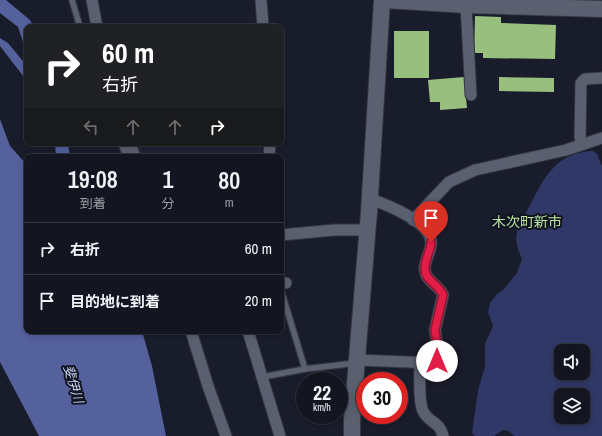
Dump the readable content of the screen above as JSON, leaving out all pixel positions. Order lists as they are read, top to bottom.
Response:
{
  "districts": ["木次町新市"],
  "water": ["斐伊川"],
  "page": {
    "turn": ["60 m", "右折"],
    "eta": [
      "19:08",
      "到着",
      "1",
      "分",
      "80",
      "m"
    ],
    "list": [
      {
        "name": "右折",
        "value": "60 m"
      },
      {
        "name": "目的地に到着",
        "value": "20 m"
      }
    ],
    "speed": "22 km/h",
    "limit": "30"
  }
}
